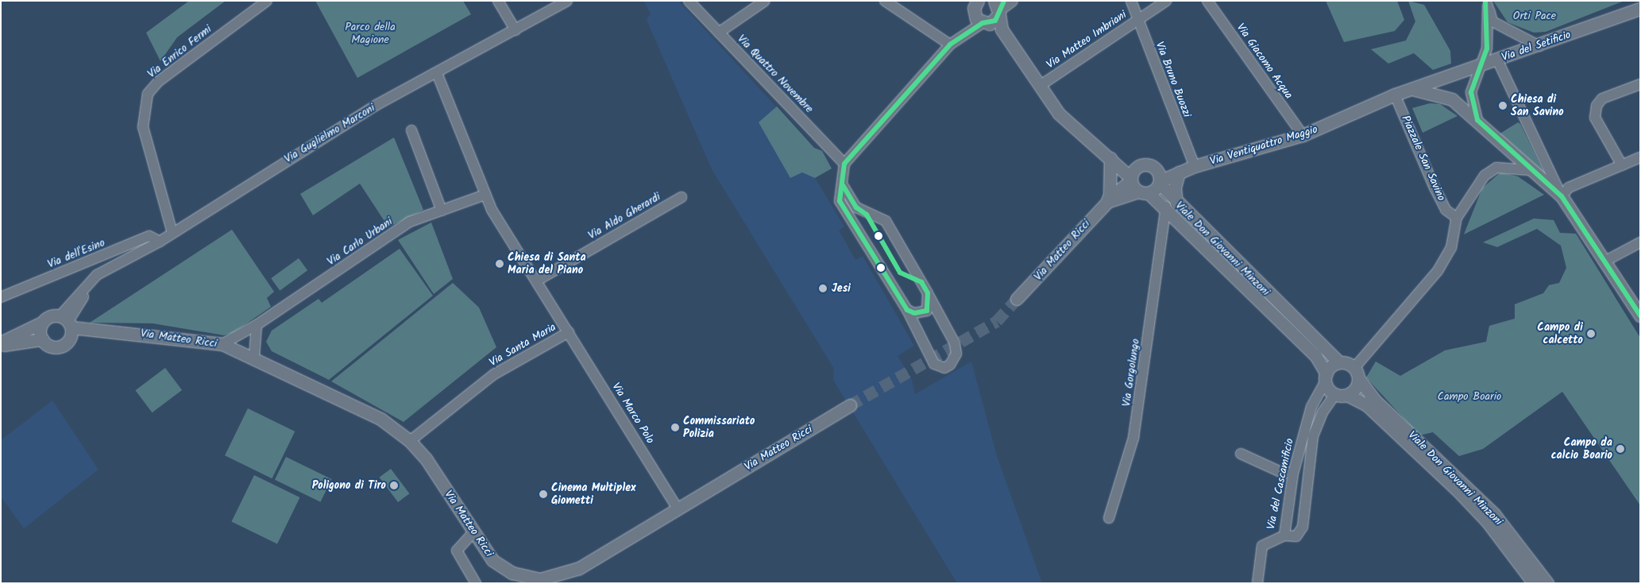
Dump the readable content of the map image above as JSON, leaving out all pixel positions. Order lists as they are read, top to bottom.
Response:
{
  "streets": {
    "main road": [
      "Via del Setificio",
      "Via Guglielmo Marconi",
      "Via Ventiquattro Maggio",
      "Viale Don Giovanni Minzoni",
      "Via Matteo Ricci"
    ],
    "street": [
      "Via Matteo Imbriani",
      "Via Enrico Fermi",
      "Via Giacomo Acqua",
      "Via Quattro Novembre",
      "Via Bruno Buozzi",
      "Piazzale San Savino",
      "Via Aldo Gherardi",
      "Via Carlo Urbani",
      "Via dell'Esino",
      "Via Santa Maria",
      "Via Gorgolungo",
      "Via Marco Polo",
      "Via del Cascamificio"
    ]
  },
  "crossings": [
    ["Via Matteo Imbriani", "Via Bruno Buozzi"],
    ["Via Matteo Imbriani", "Via Ventiquattro Maggio"],
    ["Via del Setificio", "Via Ventiquattro Maggio"],
    ["Via Enrico Fermi", "Via Guglielmo Marconi"],
    ["Via Giacomo Acqua", "Via Ventiquattro Maggio"],
    ["Via Bruno Buozzi", "Via Ventiquattro Maggio"],
    ["Via Guglielmo Marconi", "Via Matteo Ricci"],
    ["Via Guglielmo Marconi", "Via dell'Esino"],
    ["Via Guglielmo Marconi", "Via Santa Maria"],
    ["Via Ventiquattro Maggio", "Piazzale San Savino"],
    ["Via Ventiquattro Maggio", "Viale Don Giovanni Minzoni"],
    ["Via Ventiquattro Maggio", "Via Matteo Ricci"],
    ["Via Aldo Gherardi", "Via Santa Maria"],
    ["Via Carlo Urbani", "Via Matteo Ricci"],
    ["Via Carlo Urbani", "Via Santa Maria"],
    ["Viale Don Giovanni Minzoni", "Via Matteo Ricci"],
    ["Viale Don Giovanni Minzoni", "Via Gorgolungo"],
    ["Viale Don Giovanni Minzoni", "Via del Cascamificio"],
    ["Via Matteo Ricci", "Via Santa Maria"],
    ["Via Matteo Ricci", "Via Marco Polo"],
    ["Via Santa Maria", "Via Marco Polo"]
  ],
  "parks": ["Orti Pace", "Parco della Magione", "Campo Boario"],
  "places": [
    "Chiesa di San Savino",
    "Chiesa di Santa Maria del Piano",
    "Jesi",
    "Campo di calcetto",
    "Commissariato Polizia",
    "Campo da calcio Boario",
    "Poligono di Tiro",
    "Cinema Multiplex Giometti"
  ]
}
